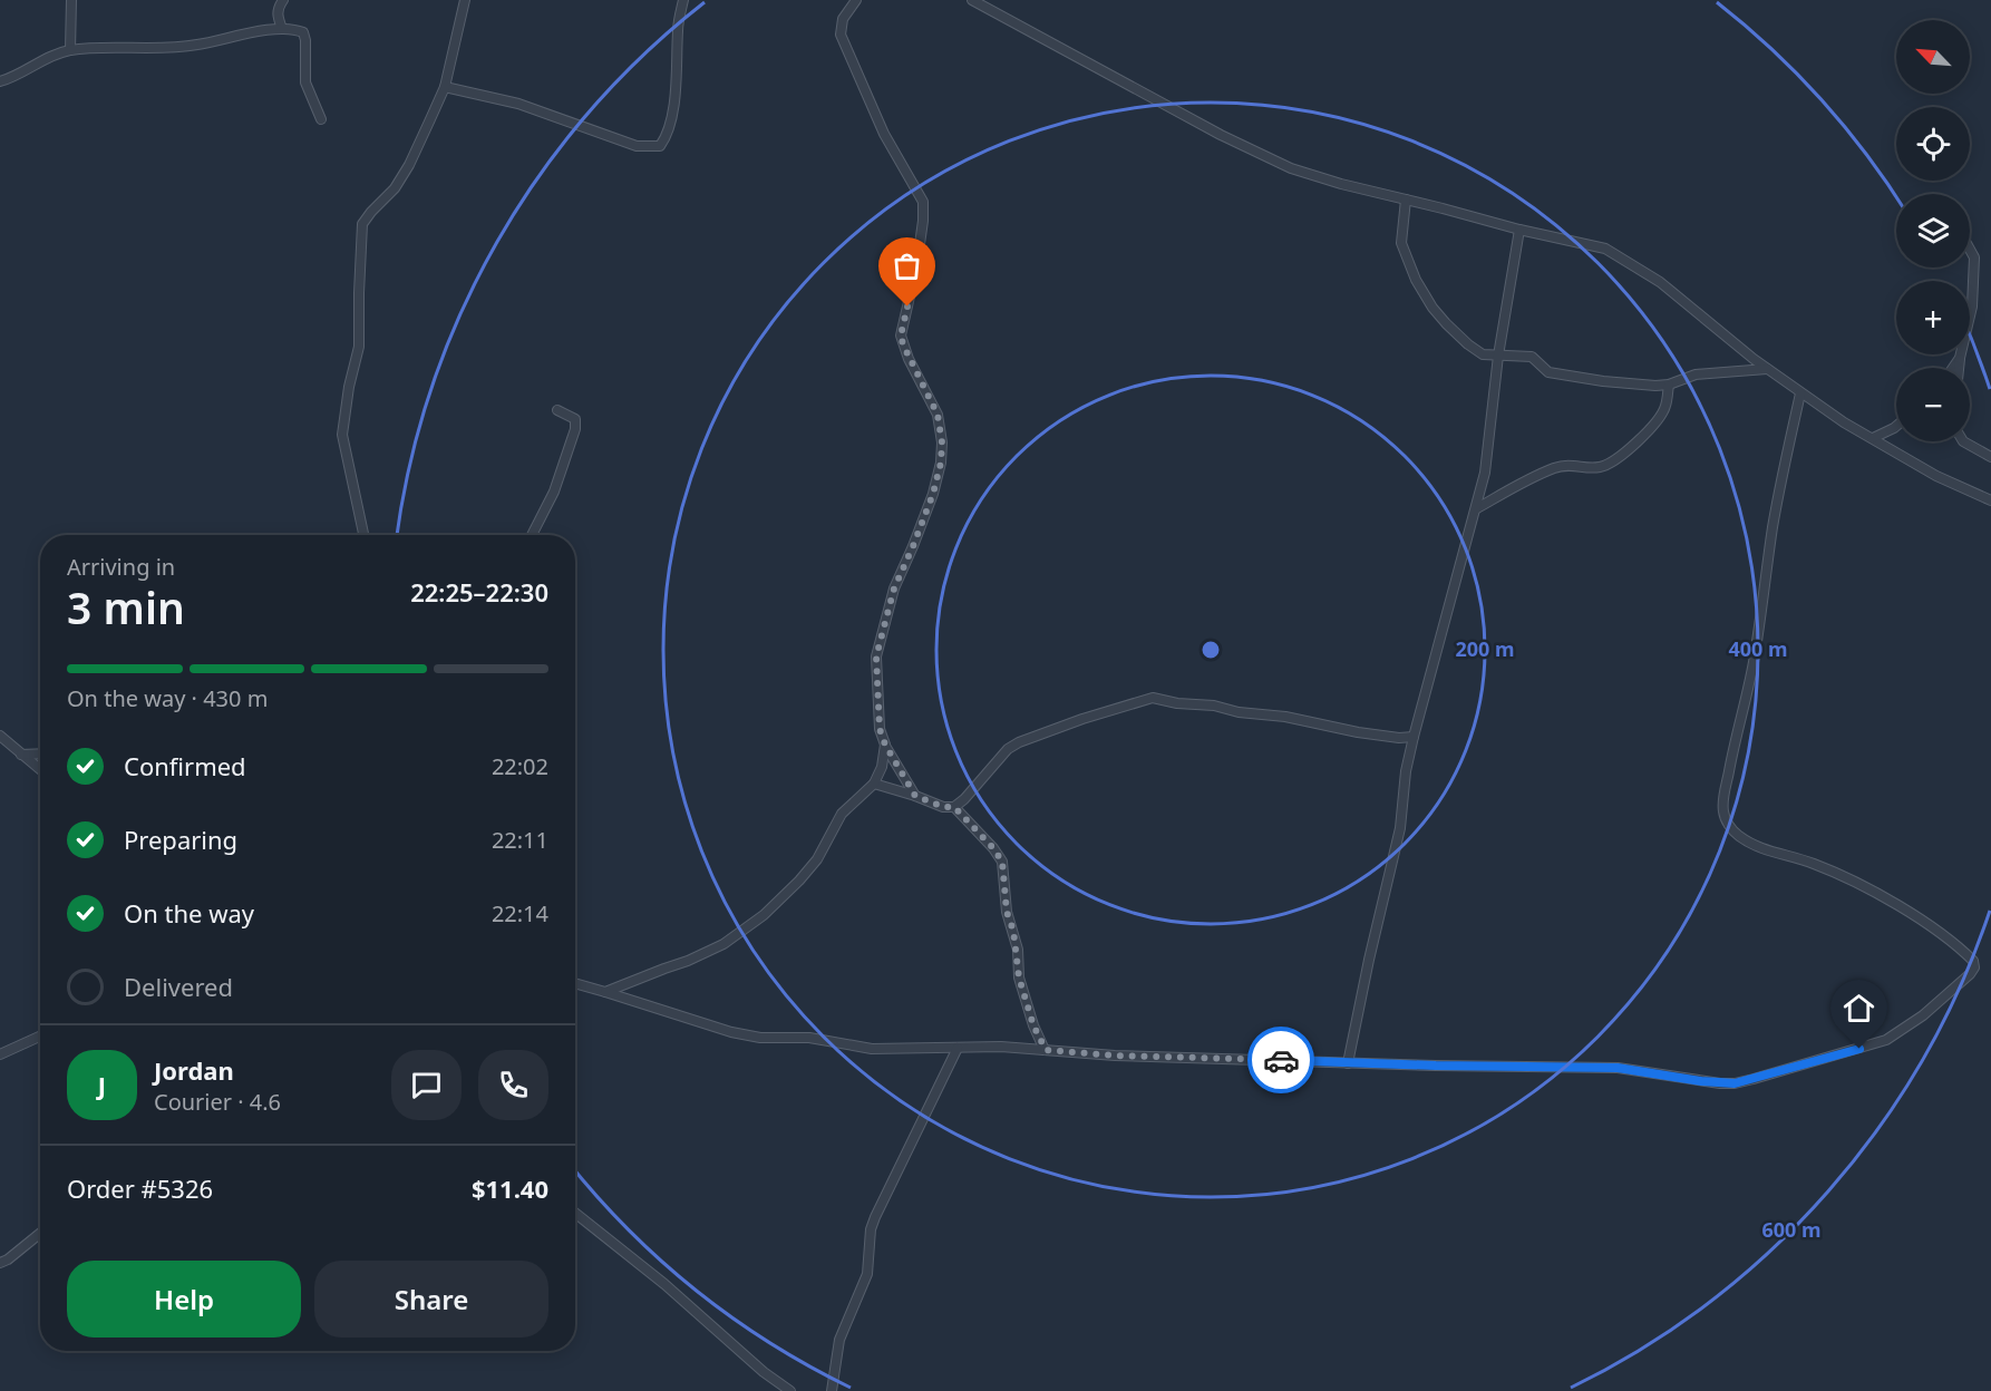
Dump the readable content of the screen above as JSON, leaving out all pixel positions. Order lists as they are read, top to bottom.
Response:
{
  "north": "top left",
  "page": {
    "map_buttons": ["+", "−"],
    "heading": ["3 min", "Arriving in", "22:25–22:30"],
    "panel": [
      "Jordan",
      "Courier · 4.6",
      "Order #5326",
      "$11.40"
    ],
    "bar": "On the way · 430 m",
    "list": [
      ["Confirmed", "22:02"],
      ["Preparing", "22:11"],
      ["On the way", "22:14"],
      "Delivered"
    ],
    "round": "J",
    "buttons": ["Help", "Share"]
  },
  "rings": ["200 m", "400 m", "600 m"]
}
